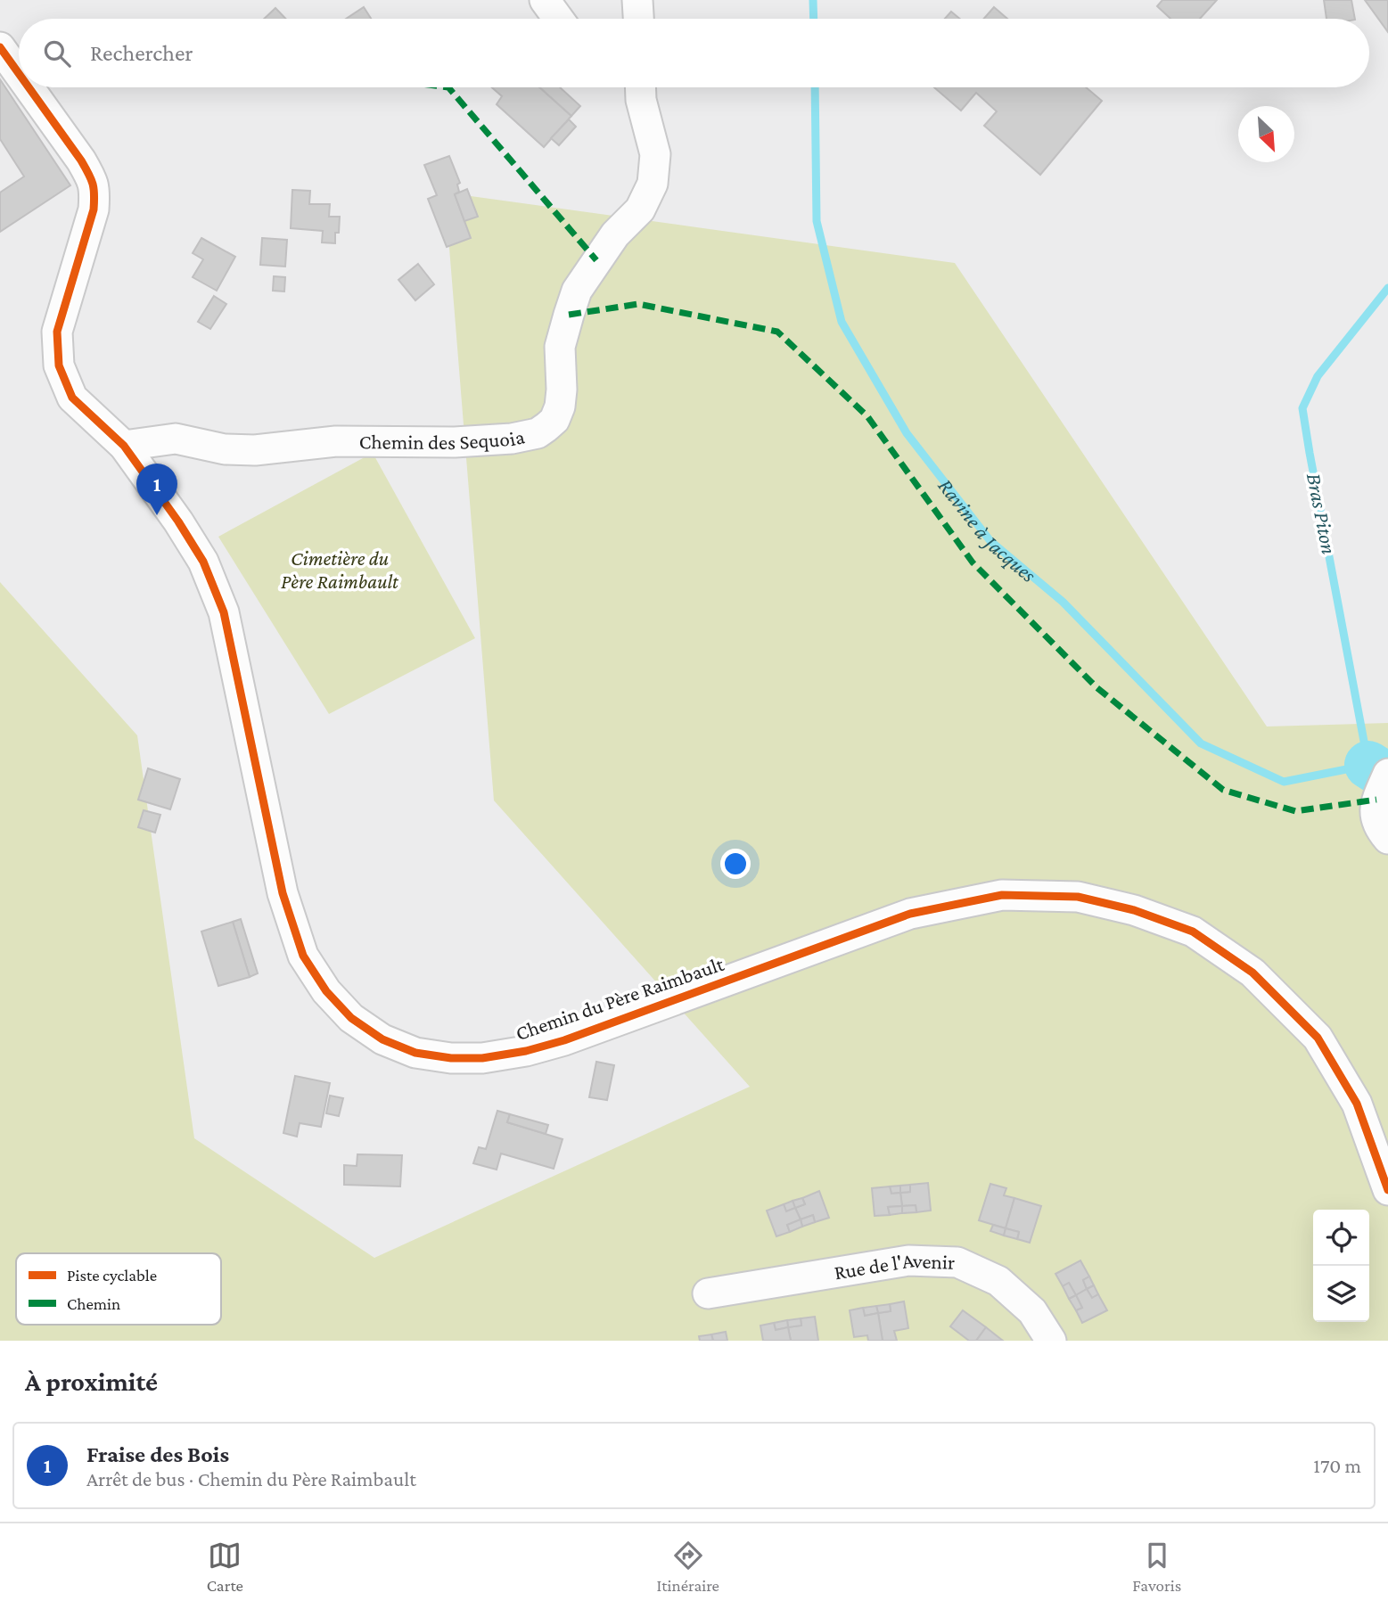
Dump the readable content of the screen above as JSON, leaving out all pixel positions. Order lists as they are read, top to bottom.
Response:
{
  "streets": {
    "street": ["Chemin des Sequoia", "Chemin du Père Raimbault", "Rue de l'Avenir"]
  },
  "crossings": [
    ["Chemin des Sequoia", "Chemin du Père Raimbault"]
  ],
  "water": ["Bras Piton", "Ravine à Jacques"],
  "parks": ["Cimetière du Père Raimbault"],
  "legend": ["Piste cyclable", "Chemin"],
  "north": "bottom right",
  "page": {
    "search": "Rechercher",
    "pins": "1",
    "heading": "À proximité",
    "list": [
      {
        "mark": "1",
        "name": "Fraise des Bois",
        "note": "Arrêt de bus · Chemin du Père Raimbault",
        "value": "170 m"
      }
    ],
    "nav": ["Carte", "Itinéraire", "Favoris"]
  }
}
